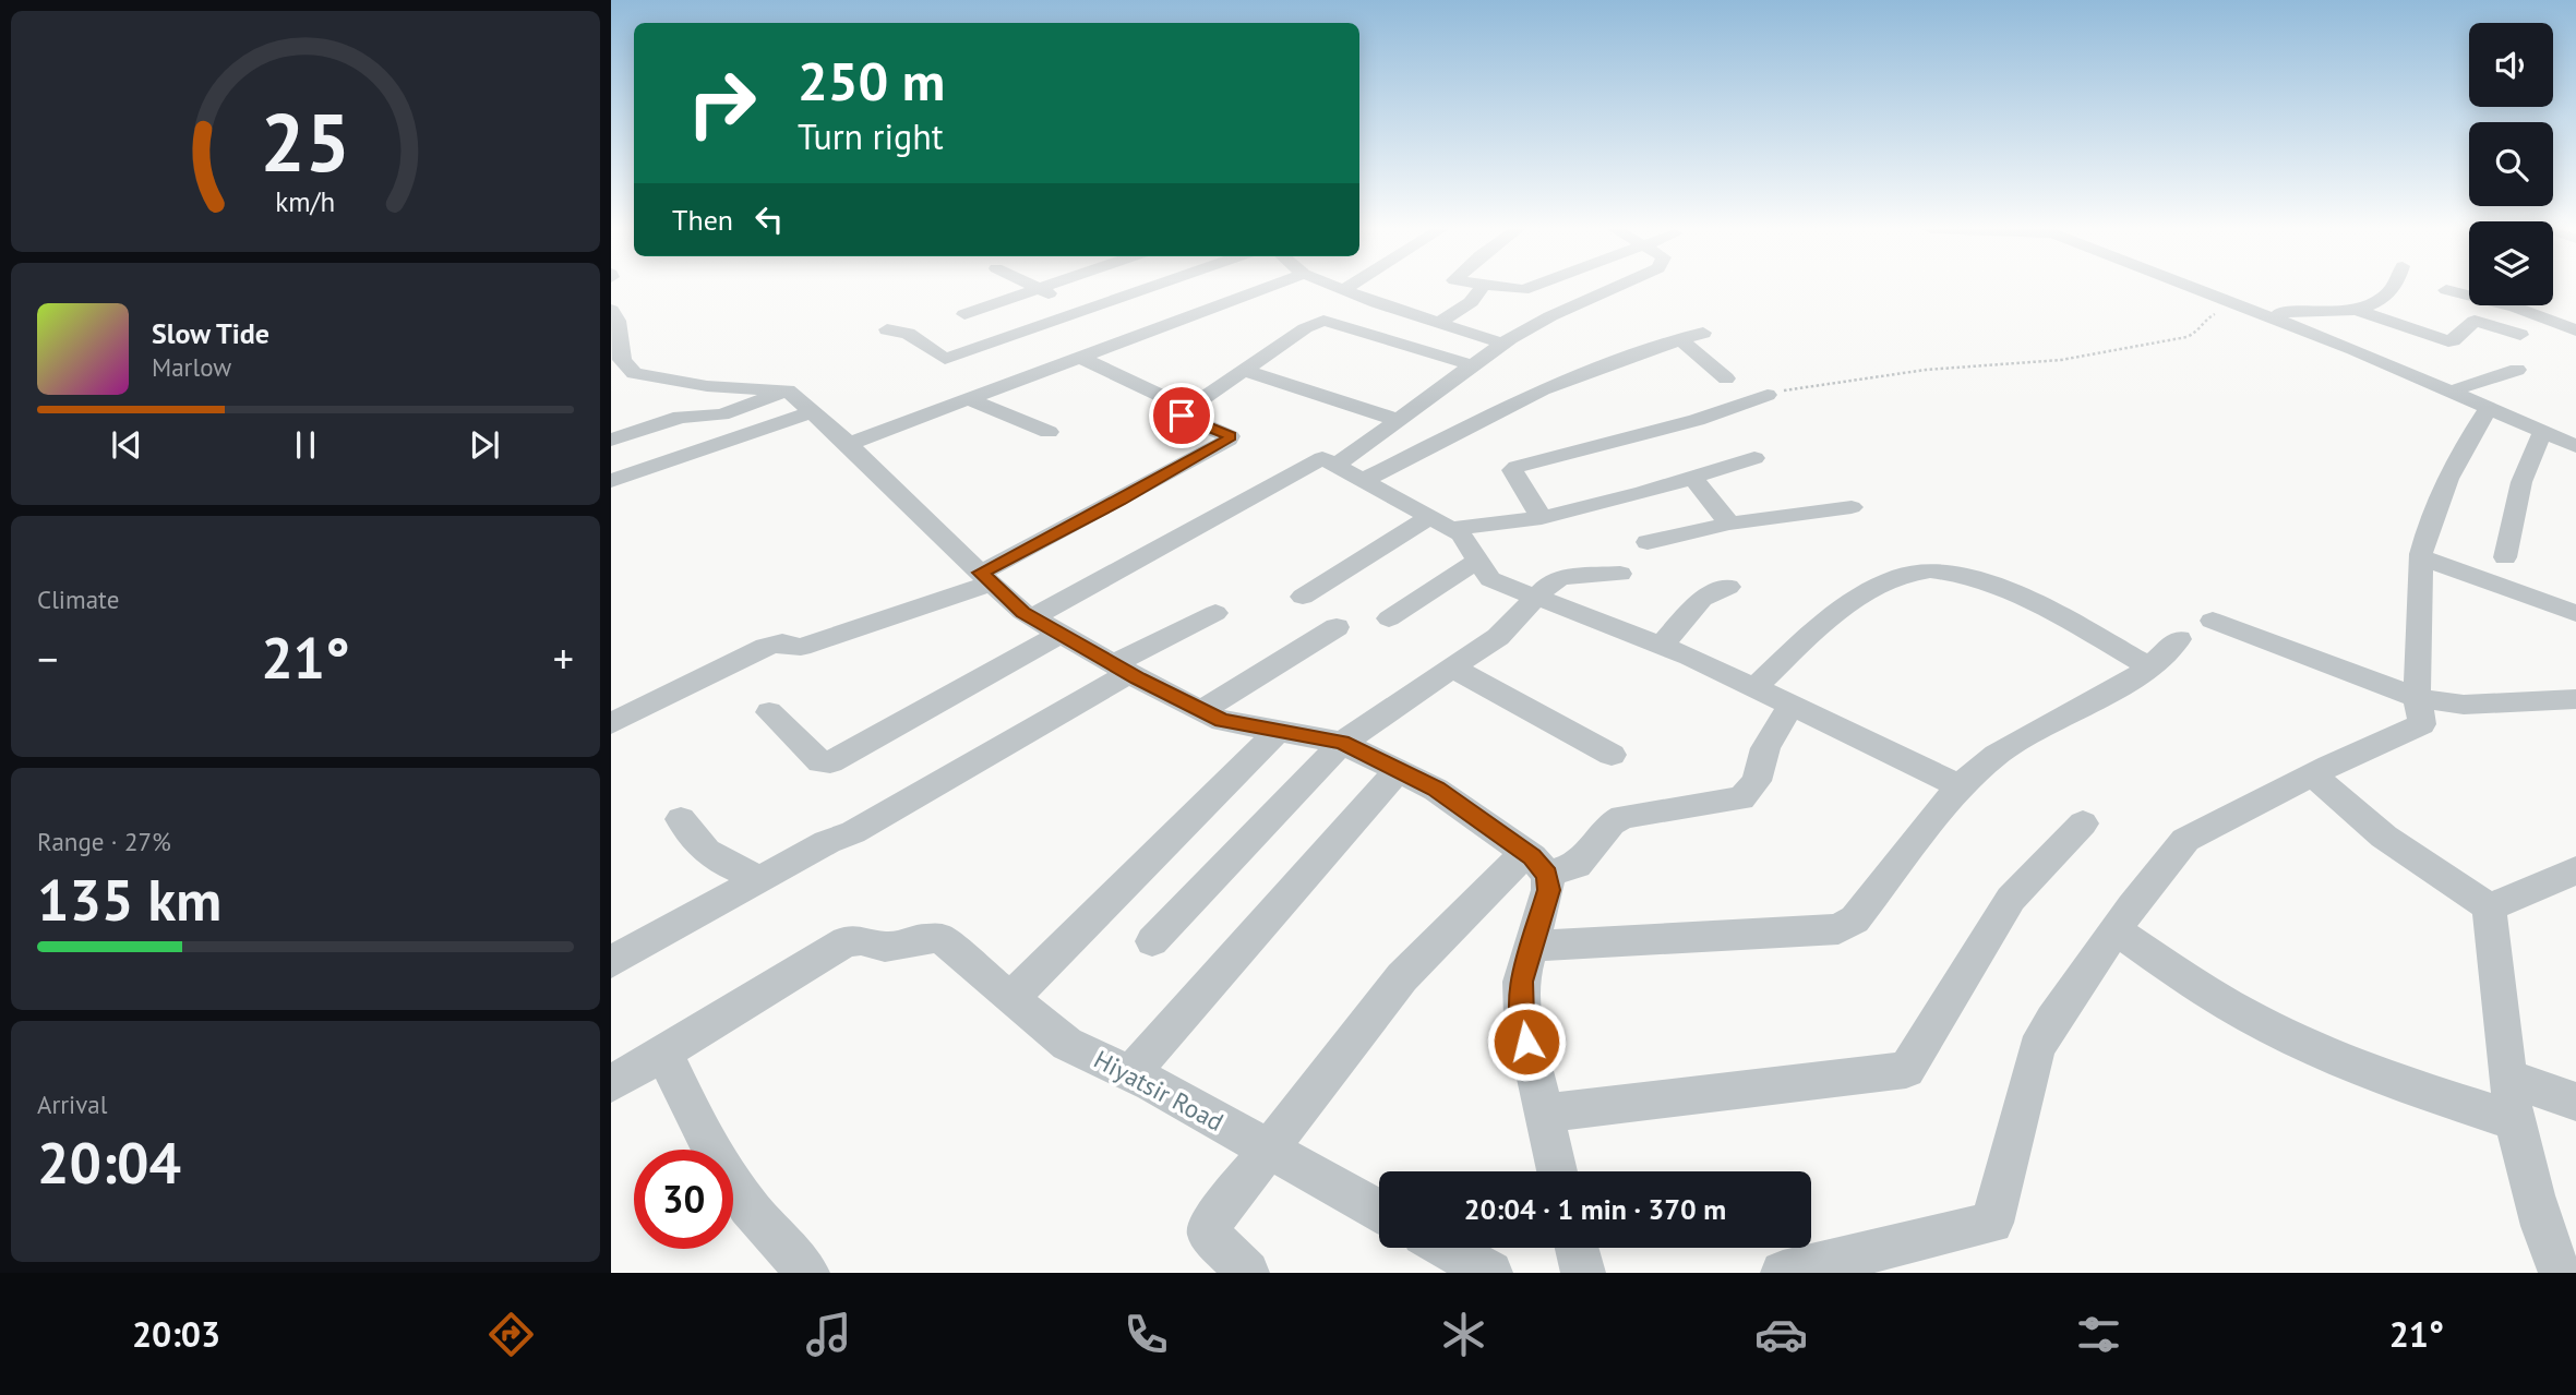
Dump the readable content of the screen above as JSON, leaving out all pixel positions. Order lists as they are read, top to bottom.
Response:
{
  "streets": {
    "street": ["Hiyatsir Road"]
  },
  "page": {
    "turn": ["250 m", "Turn right"],
    "then": "Then",
    "song": ["Slow Tide", "Marlow"],
    "tile": [
      "Climate",
      ["Range · 27%", "135 km"],
      ["Arrival", "20:04"]
    ],
    "heat": ["−", "21°", "+"],
    "limit": "30",
    "trip": "20:04 · 1 min · 370 m",
    "tabs": ["20:03", "21°"],
    "gauge": ["25", "km/h"]
  }
}
